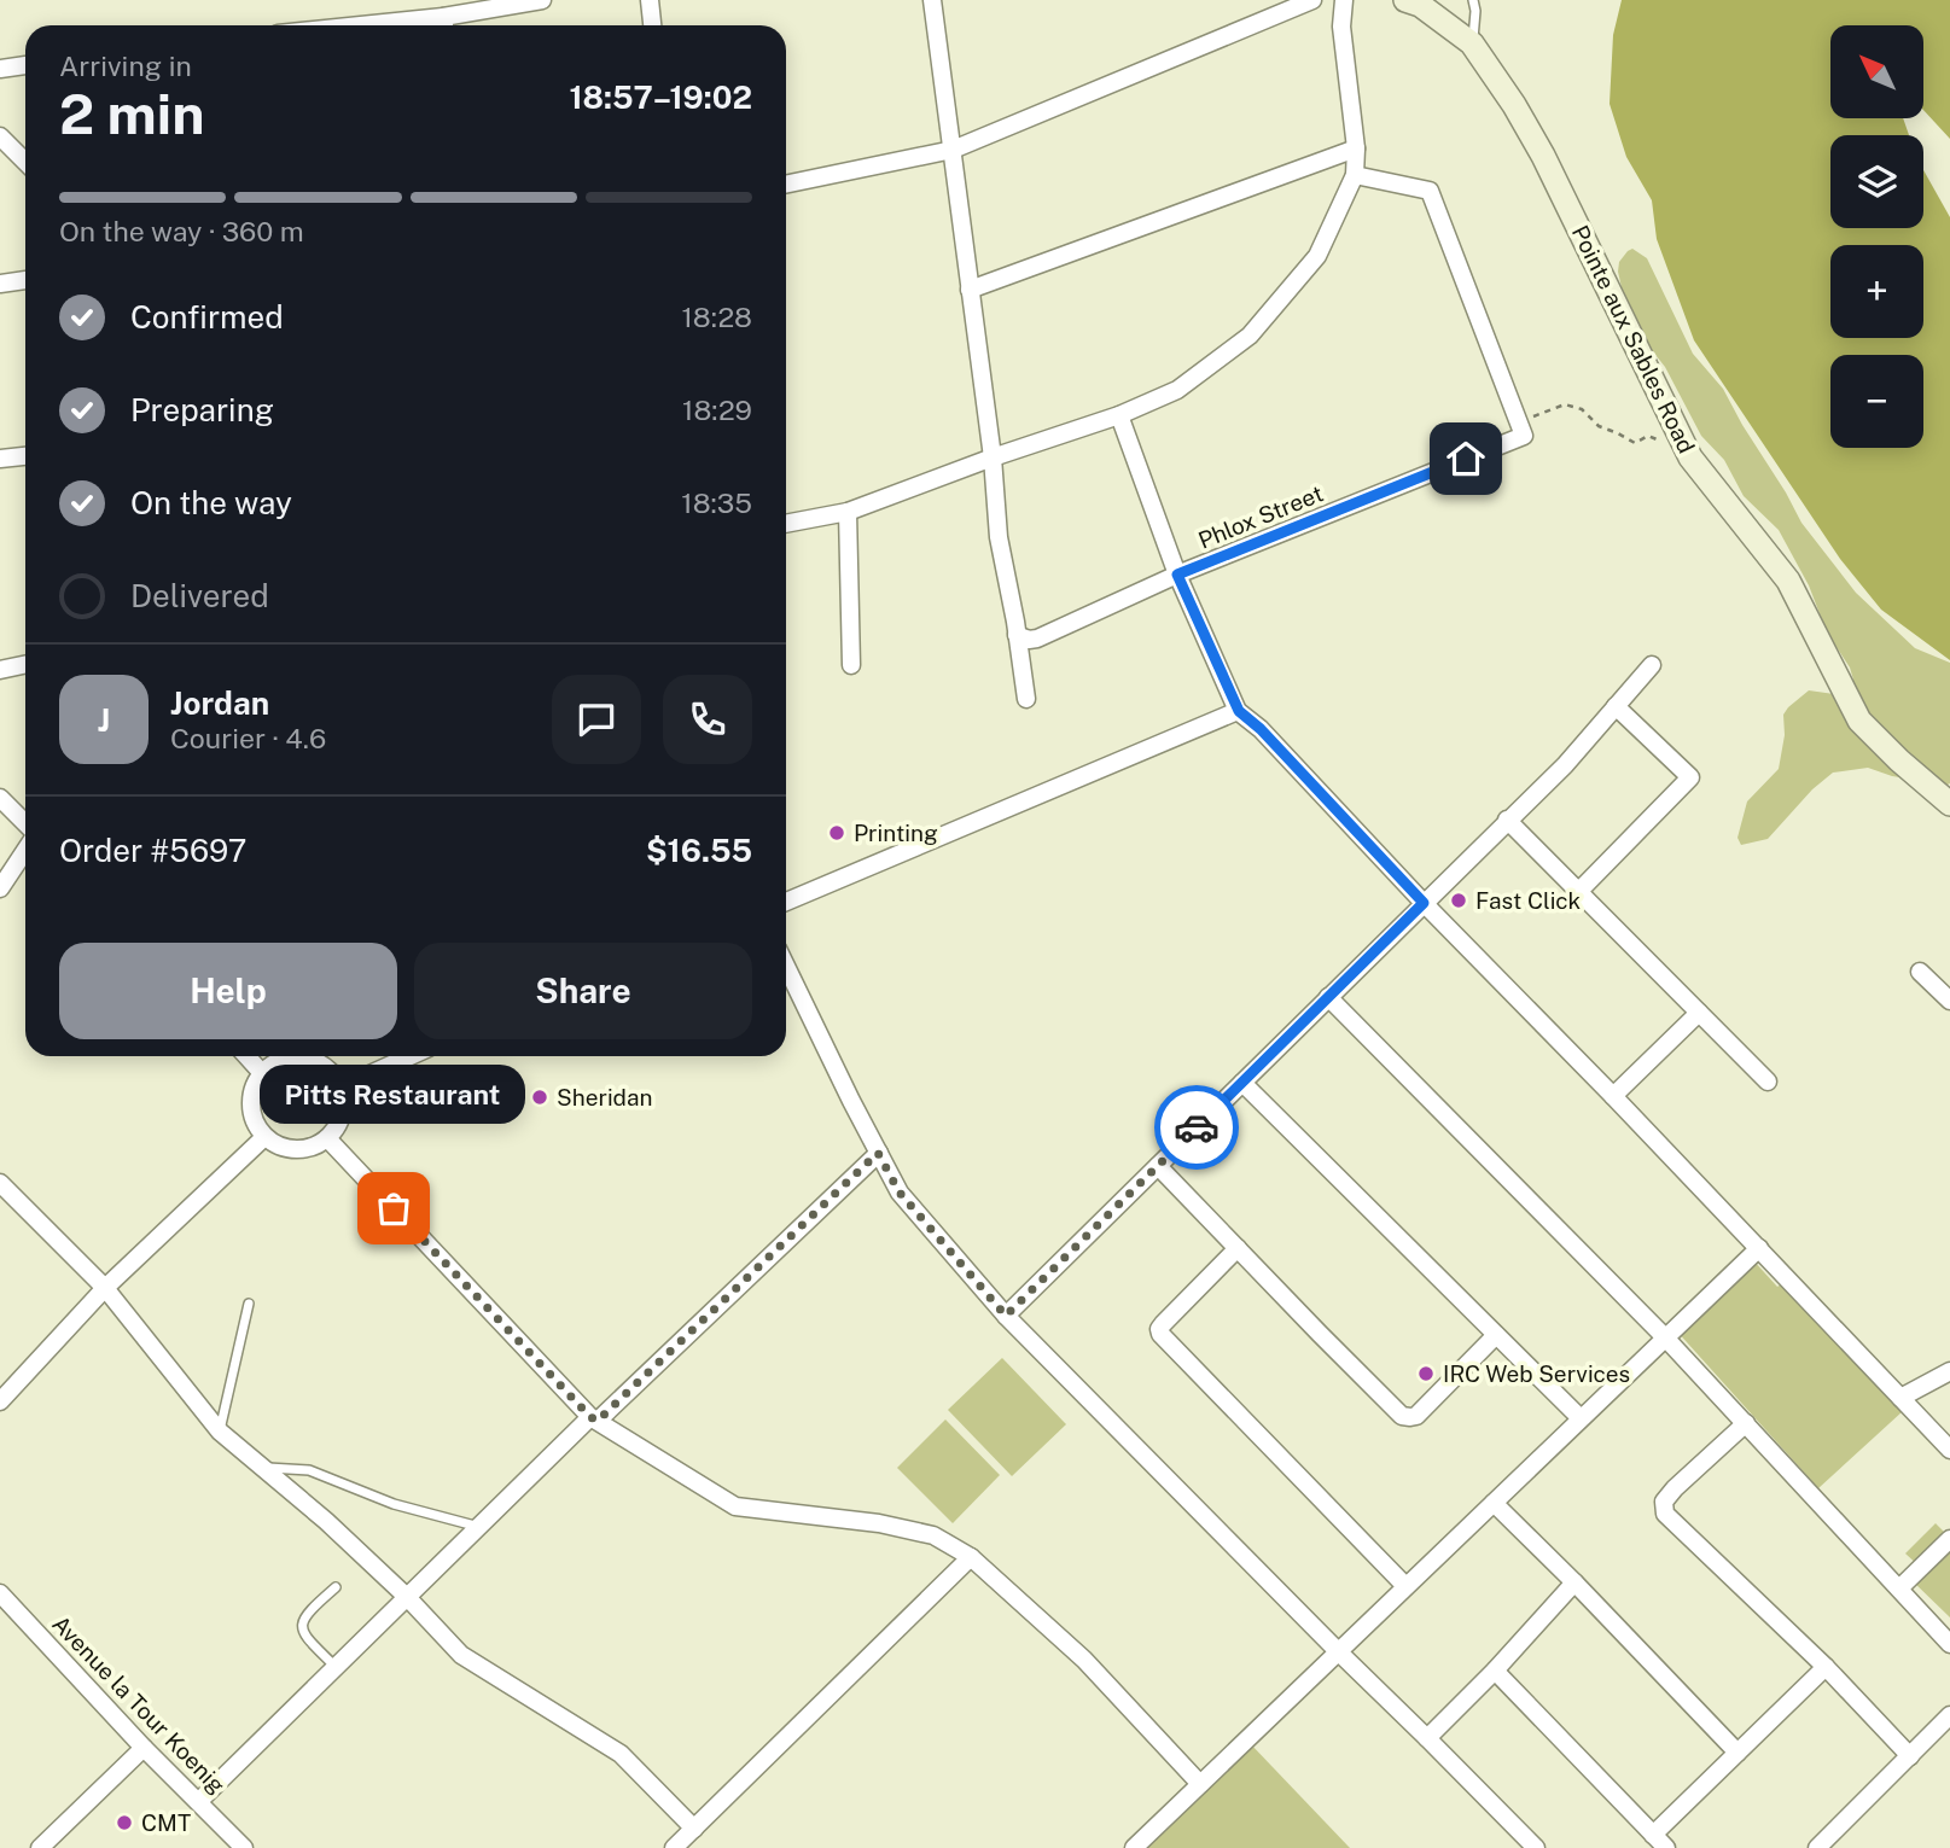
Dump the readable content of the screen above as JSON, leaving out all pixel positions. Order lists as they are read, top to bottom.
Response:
{
  "streets": {
    "main road": ["Pointe aux Sables Road"],
    "street": ["Phlox Street", "Avenue la Tour Koenig"]
  },
  "places": [
    "Printing",
    "Fast Click",
    "Sheridan",
    "Pitts Restaurant",
    "IRC Web Services",
    "CMT"
  ],
  "north": "top left",
  "page": {
    "map_buttons": ["+", "−"],
    "heading": ["2 min", "Arriving in", "18:57–19:02"],
    "panel": [
      "Jordan",
      "Courier · 4.6",
      "Order #5697",
      "$16.55"
    ],
    "bar": "On the way · 360 m",
    "list": [
      ["Confirmed", "18:28"],
      ["Preparing", "18:29"],
      ["On the way", "18:35"],
      "Delivered"
    ],
    "round": "J",
    "buttons": ["Help", "Share"],
    "bubble": "Pitts Restaurant"
  }
}
